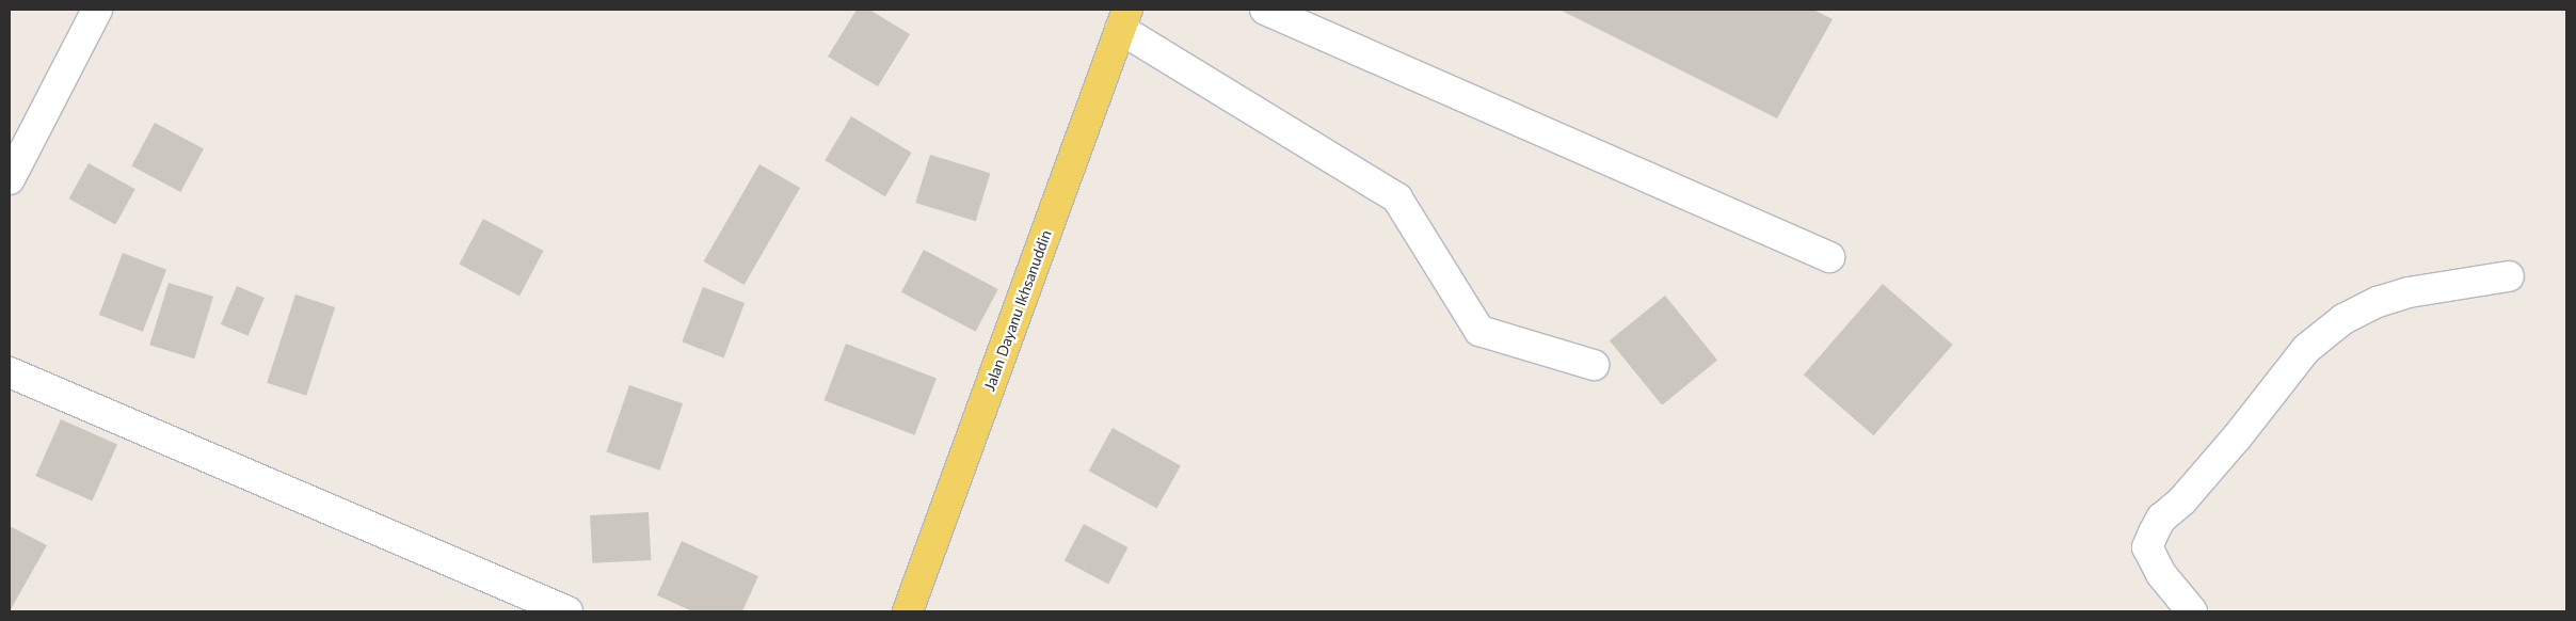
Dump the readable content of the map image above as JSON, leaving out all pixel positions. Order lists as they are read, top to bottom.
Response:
{
  "streets": {
    "main road": ["Jalan Dayanu Ikhsanuddin"]
  }
}
